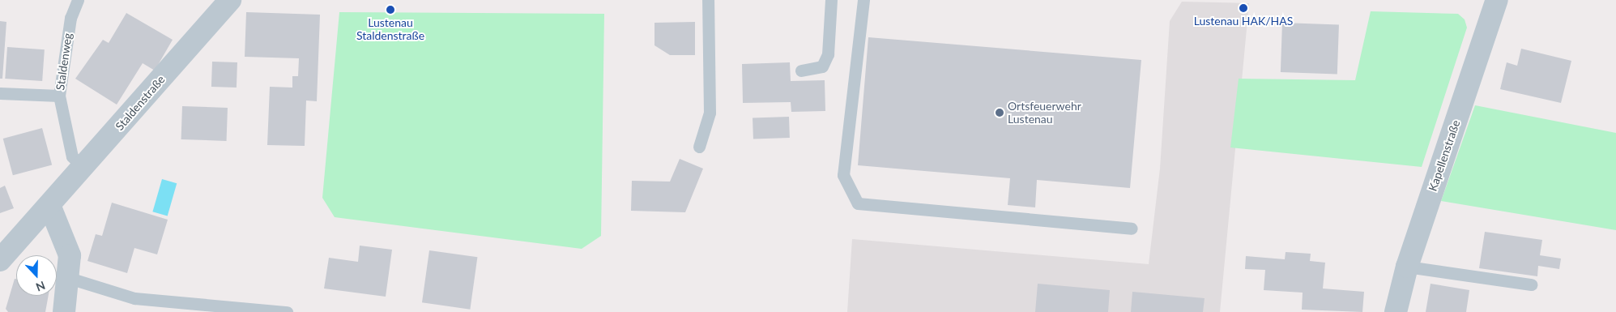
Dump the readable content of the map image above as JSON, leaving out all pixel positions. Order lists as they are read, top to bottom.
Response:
{
  "streets": {
    "street": ["Staldenstraße", "Kapellenstraße"],
    "lane": ["Staldenweg"]
  },
  "crossings": [
    ["Staldenweg", "Staldenstraße"]
  ],
  "places": ["Lustenau HAK/HAS", "Lustenau Staldenstraße", "Ortsfeuerwehr Lustenau"],
  "north": "bottom"
}
